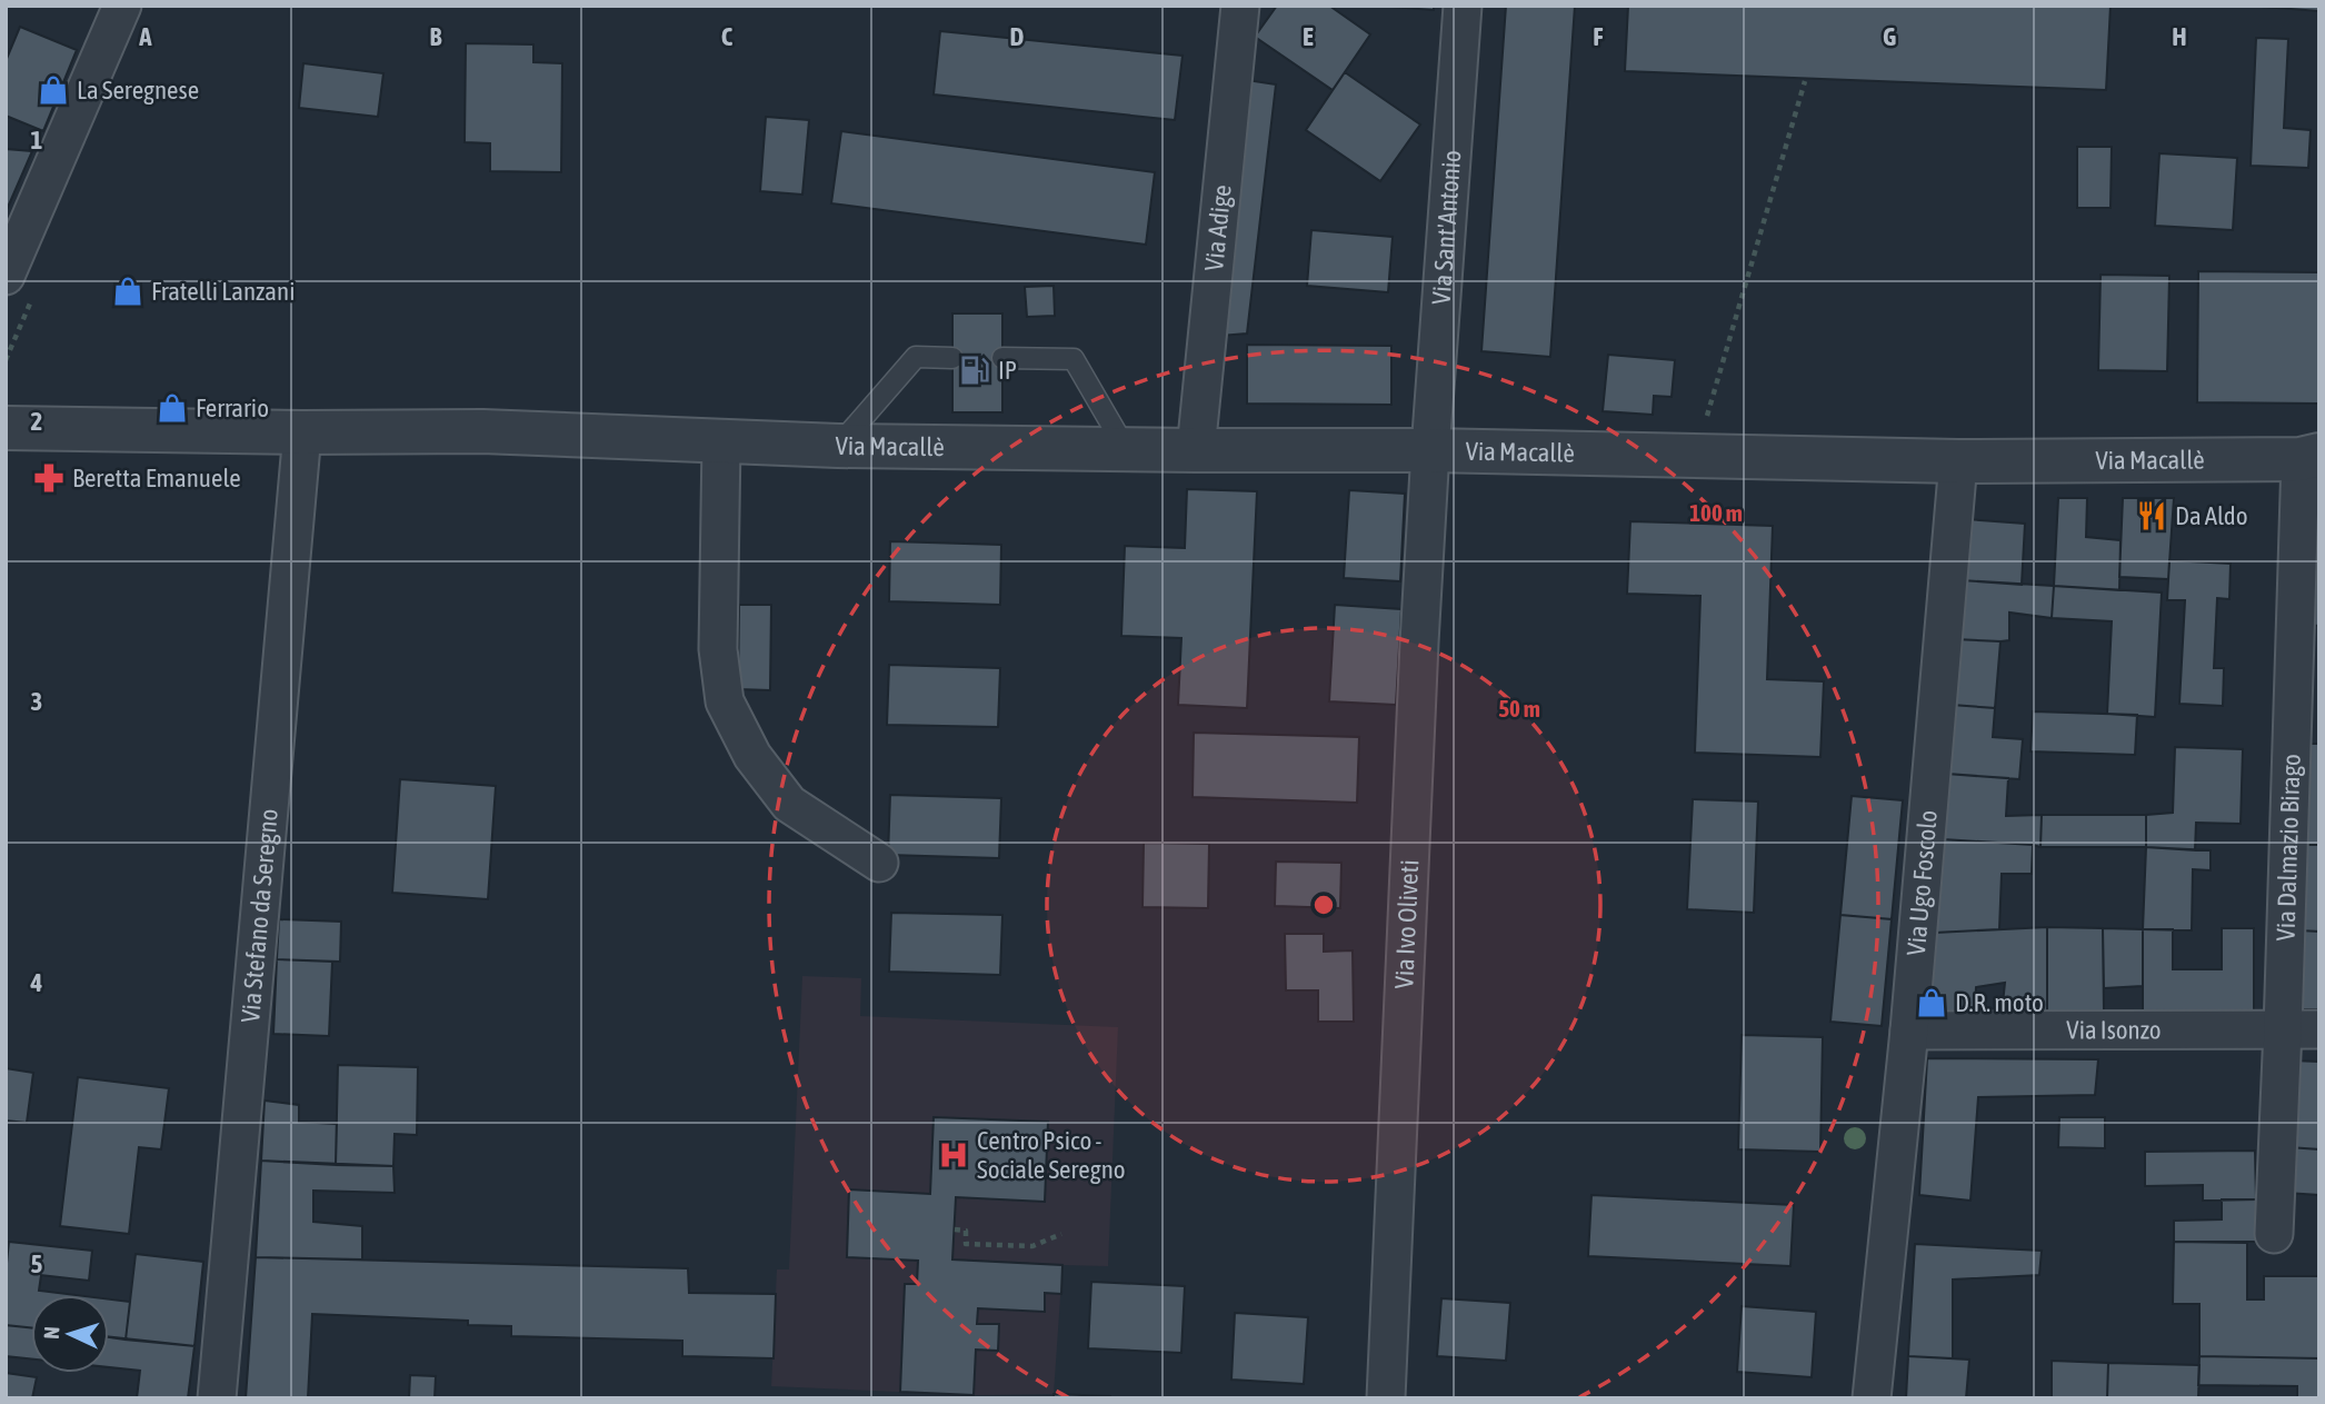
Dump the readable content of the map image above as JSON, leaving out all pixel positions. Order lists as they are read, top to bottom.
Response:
{
  "streets": {
    "street": [
      "Via Adige",
      "Via Sant'Antonio",
      "Via Macallè",
      "Via Dalmazio Birago",
      "Via Ugo Foscolo",
      "Via Stefano da Seregno",
      "Via Ivo Oliveti",
      "Via Isonzo"
    ]
  },
  "crossings": [
    ["Via Adige", "Via Macallè"],
    ["Via Sant'Antonio", "Via Macallè"],
    ["Via Sant'Antonio", "Via Ivo Oliveti"],
    ["Via Macallè", "Via Dalmazio Birago"],
    ["Via Macallè", "Via Ugo Foscolo"],
    ["Via Macallè", "Via Stefano da Seregno"],
    ["Via Macallè", "Via Ivo Oliveti"],
    ["Via Dalmazio Birago", "Via Isonzo"],
    ["Via Ugo Foscolo", "Via Isonzo"]
  ],
  "places": {
    "shop": [
      "La Seregnese",
      "Fratelli Lanzani",
      "Ferrario",
      "D.R. moto"
    ],
    "fuel station": ["IP"],
    "pharmacy": ["Beretta Emanuele"],
    "restaurant": ["Da Aldo"],
    "hospital": ["Centro Psico - Sociale Seregno"]
  },
  "north": "left",
  "grid": {
    "columns": [
      "A",
      "B",
      "C",
      "D",
      "E",
      "F",
      "G",
      "H"
    ],
    "rows": [
      "1",
      "2",
      "3",
      "4",
      "5"
    ]
  },
  "rings": ["100 m", "50 m"]
}
